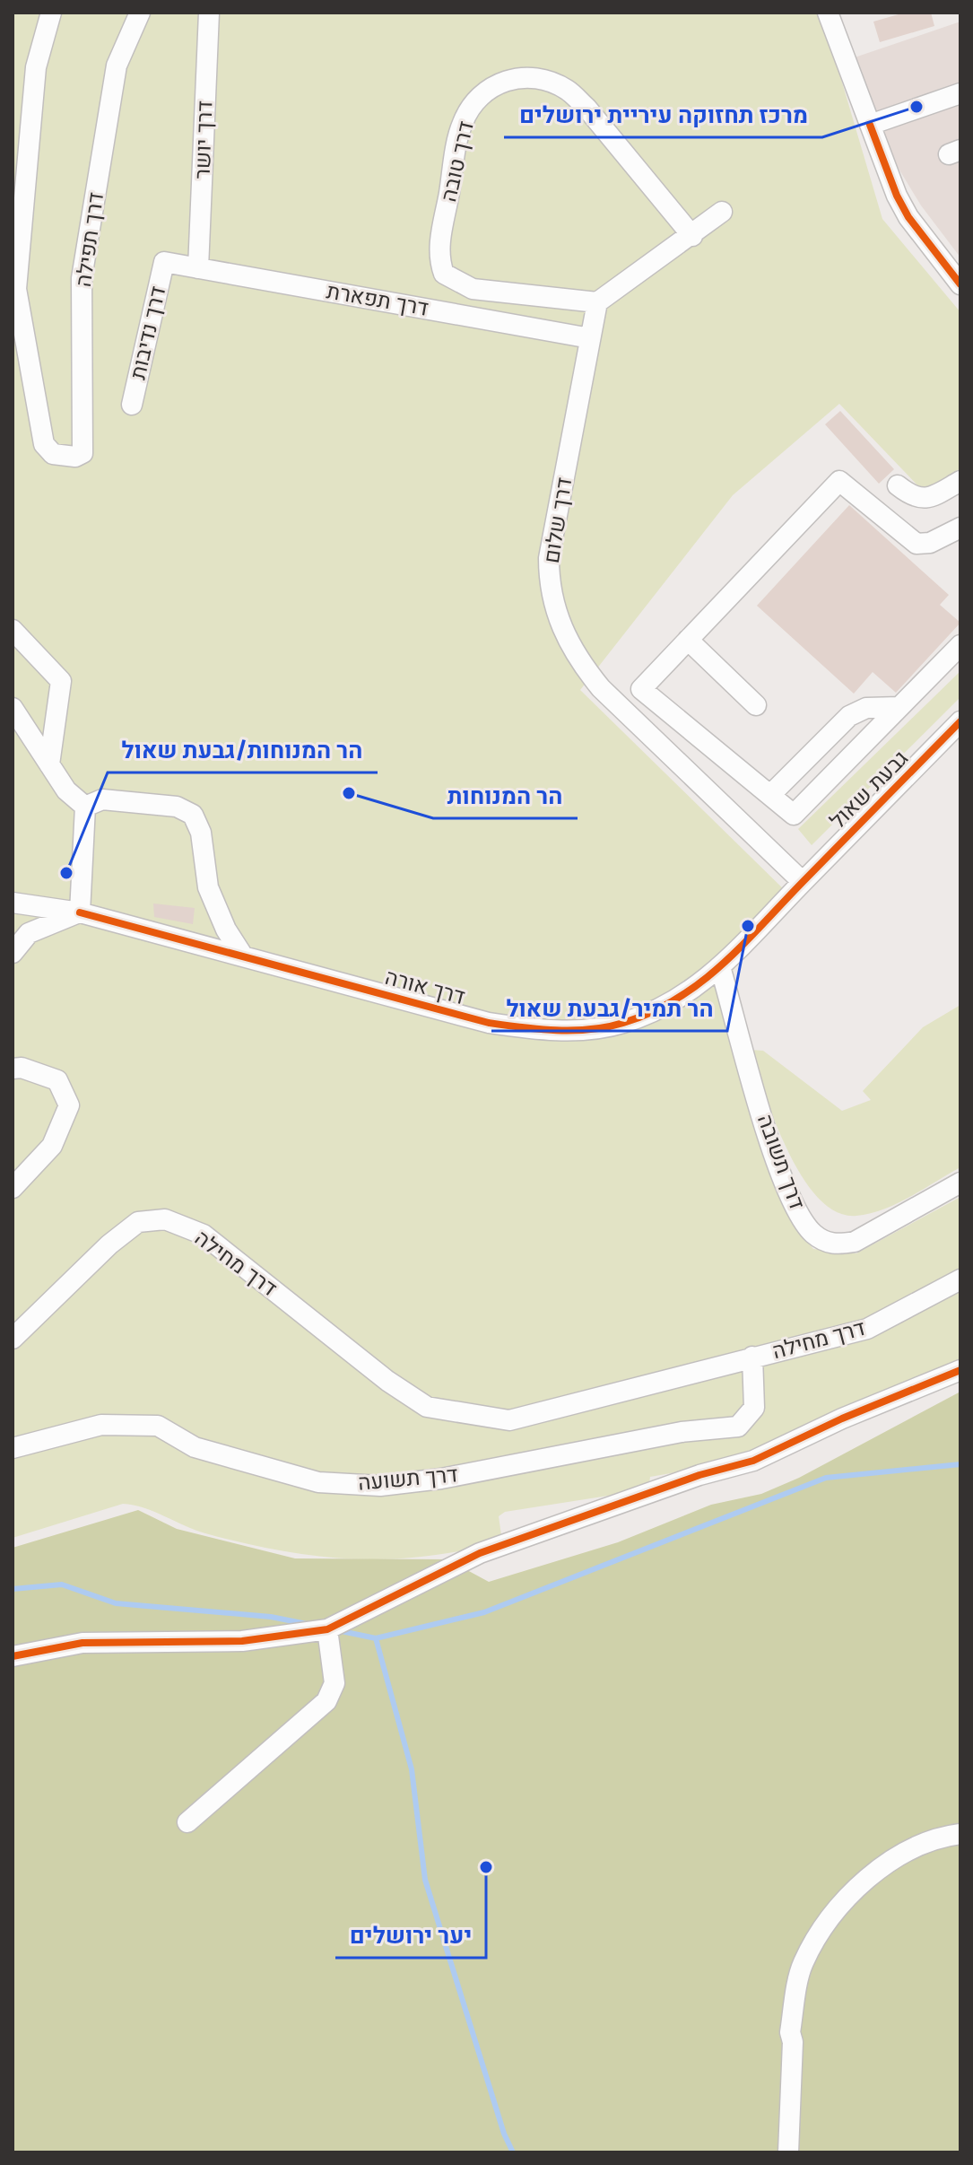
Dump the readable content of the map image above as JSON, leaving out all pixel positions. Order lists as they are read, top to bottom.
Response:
{
  "streets": {
    "street": [
      "דרך יושר",
      "דרך טובה",
      "דרך תפילה",
      "דרך תפארת",
      "דרך נדיבות",
      "דרך שלום",
      "גבעת שאול",
      "דרך אורה",
      "דרך תשובה",
      "דרך מחילה",
      "דרך תשועה"
    ]
  },
  "crossings": [
    ["דרך יושר", "דרך תפארת"],
    ["דרך טובה", "דרך שלום"],
    ["דרך תפארת", "דרך נדיבות"],
    ["דרך תפארת", "דרך שלום"],
    ["דרך שלום", "גבעת שאול"],
    ["דרך שלום", "דרך אורה"],
    ["גבעת שאול", "דרך אורה"],
    ["דרך אורה", "דרך תשובה"],
    ["דרך מחילה", "דרך תשועה"]
  ],
  "places": [
    "מרכז תחזוקה עיריית ירושלים",
    "הר המנוחות",
    "הר המנוחות/גבעת שאול",
    "הר תמיר/גבעת שאול",
    "יער ירושלים"
  ]
}
